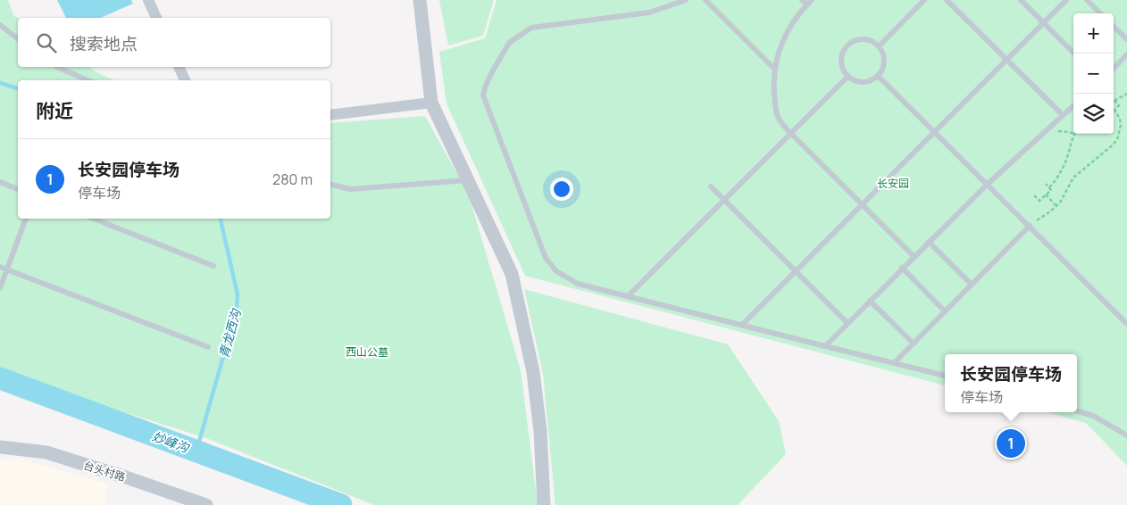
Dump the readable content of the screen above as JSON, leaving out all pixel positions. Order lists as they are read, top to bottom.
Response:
{
  "streets": {
    "street": ["台头村路"]
  },
  "water": ["青龙西沟", "妙峰沟"],
  "parks": ["长安园", "西山公墓"],
  "page": {
    "map_buttons": ["+", "−"],
    "search": "搜索地点",
    "heading": "附近",
    "list": [
      {
        "mark": "1",
        "name": "长安园停车场",
        "note": "停车场",
        "value": "280 m"
      }
    ],
    "popup": ["长安园停车场", "停车场"],
    "pins": "1"
  }
}
